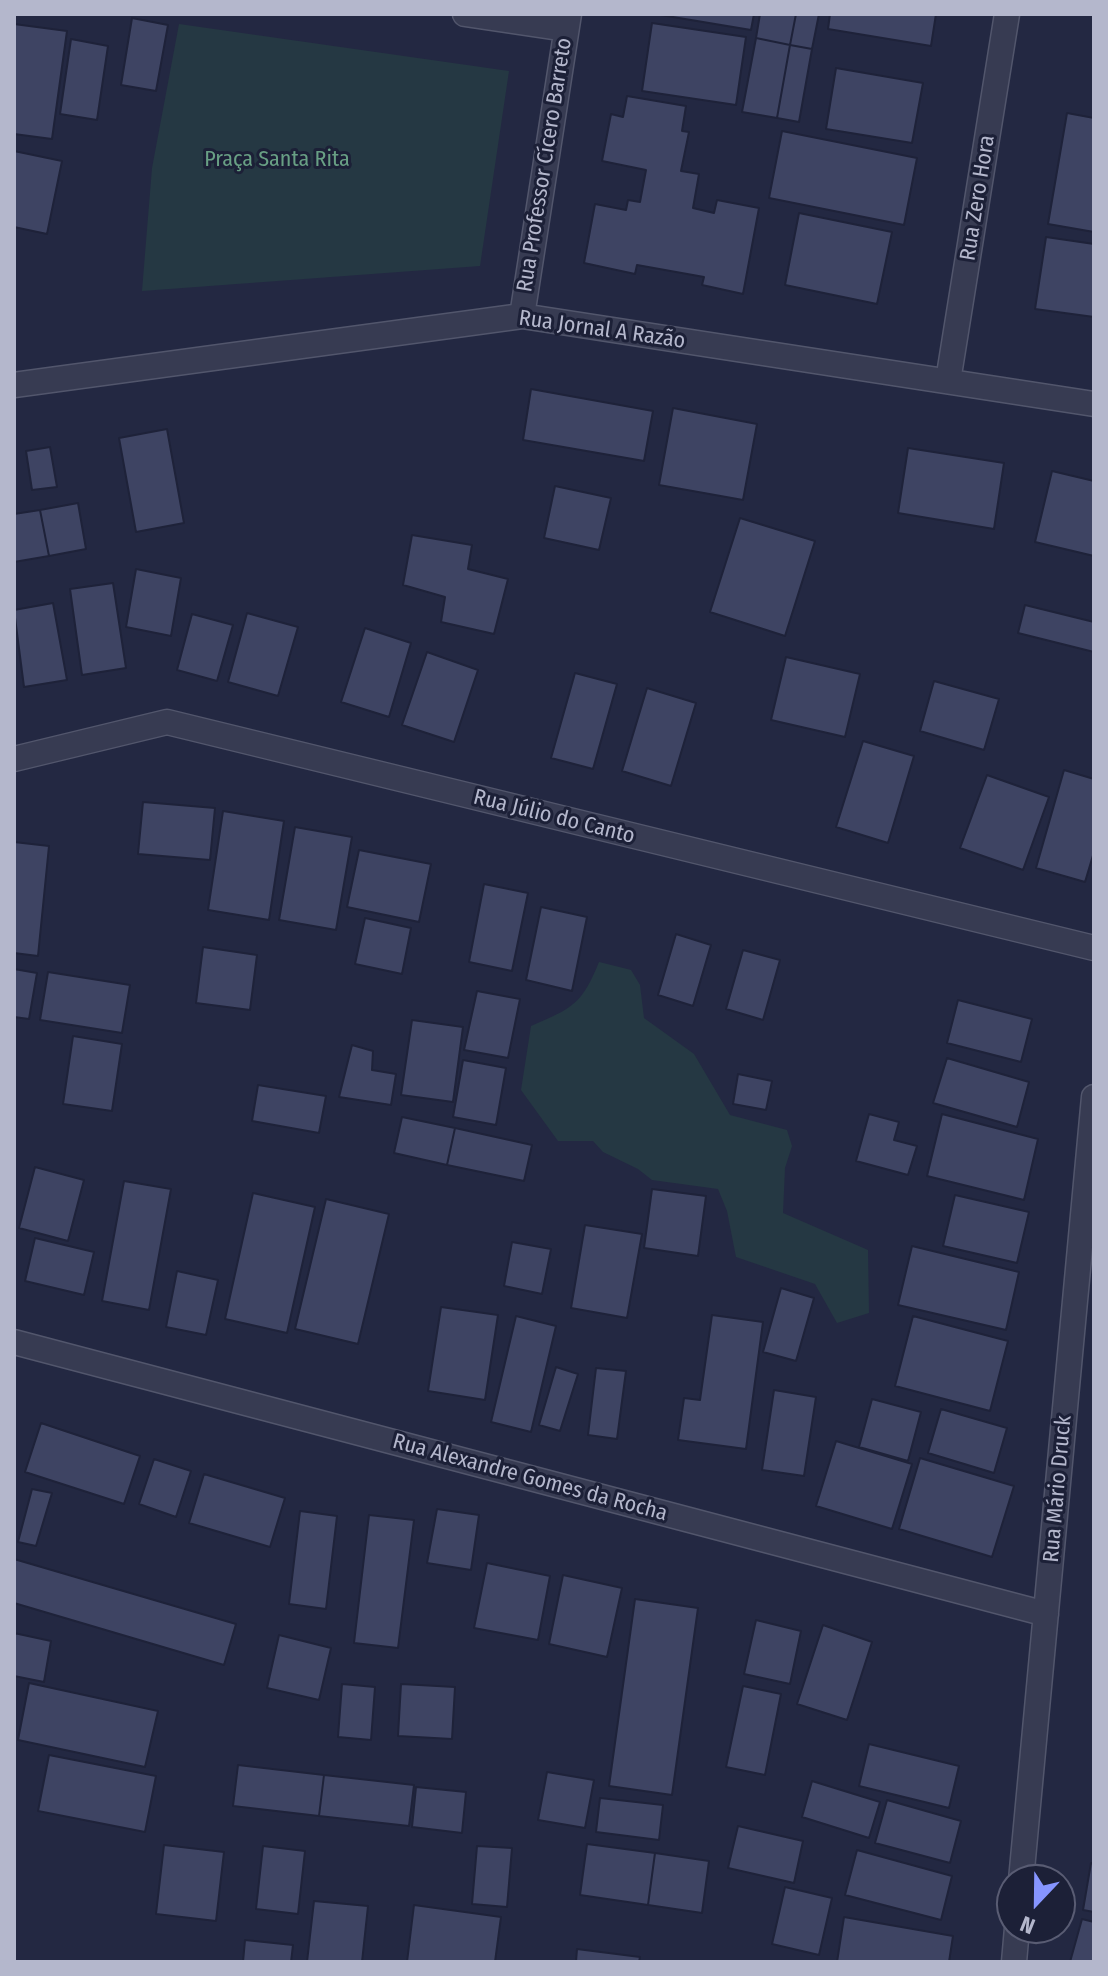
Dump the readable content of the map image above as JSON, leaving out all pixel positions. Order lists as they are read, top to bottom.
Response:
{
  "streets": {
    "street": [
      "Rua Professor Cícero Barreto",
      "Rua Zero Hora",
      "Rua Jornal A Razão",
      "Rua Júlio do Canto",
      "Rua Alexandre Gomes da Rocha",
      "Rua Mário Druck"
    ]
  },
  "crossings": [
    ["Rua Professor Cícero Barreto", "Rua Jornal A Razão"],
    ["Rua Zero Hora", "Rua Jornal A Razão"],
    ["Rua Alexandre Gomes da Rocha", "Rua Mário Druck"]
  ],
  "parks": ["Praça Santa Rita"],
  "north": "bottom"
}
